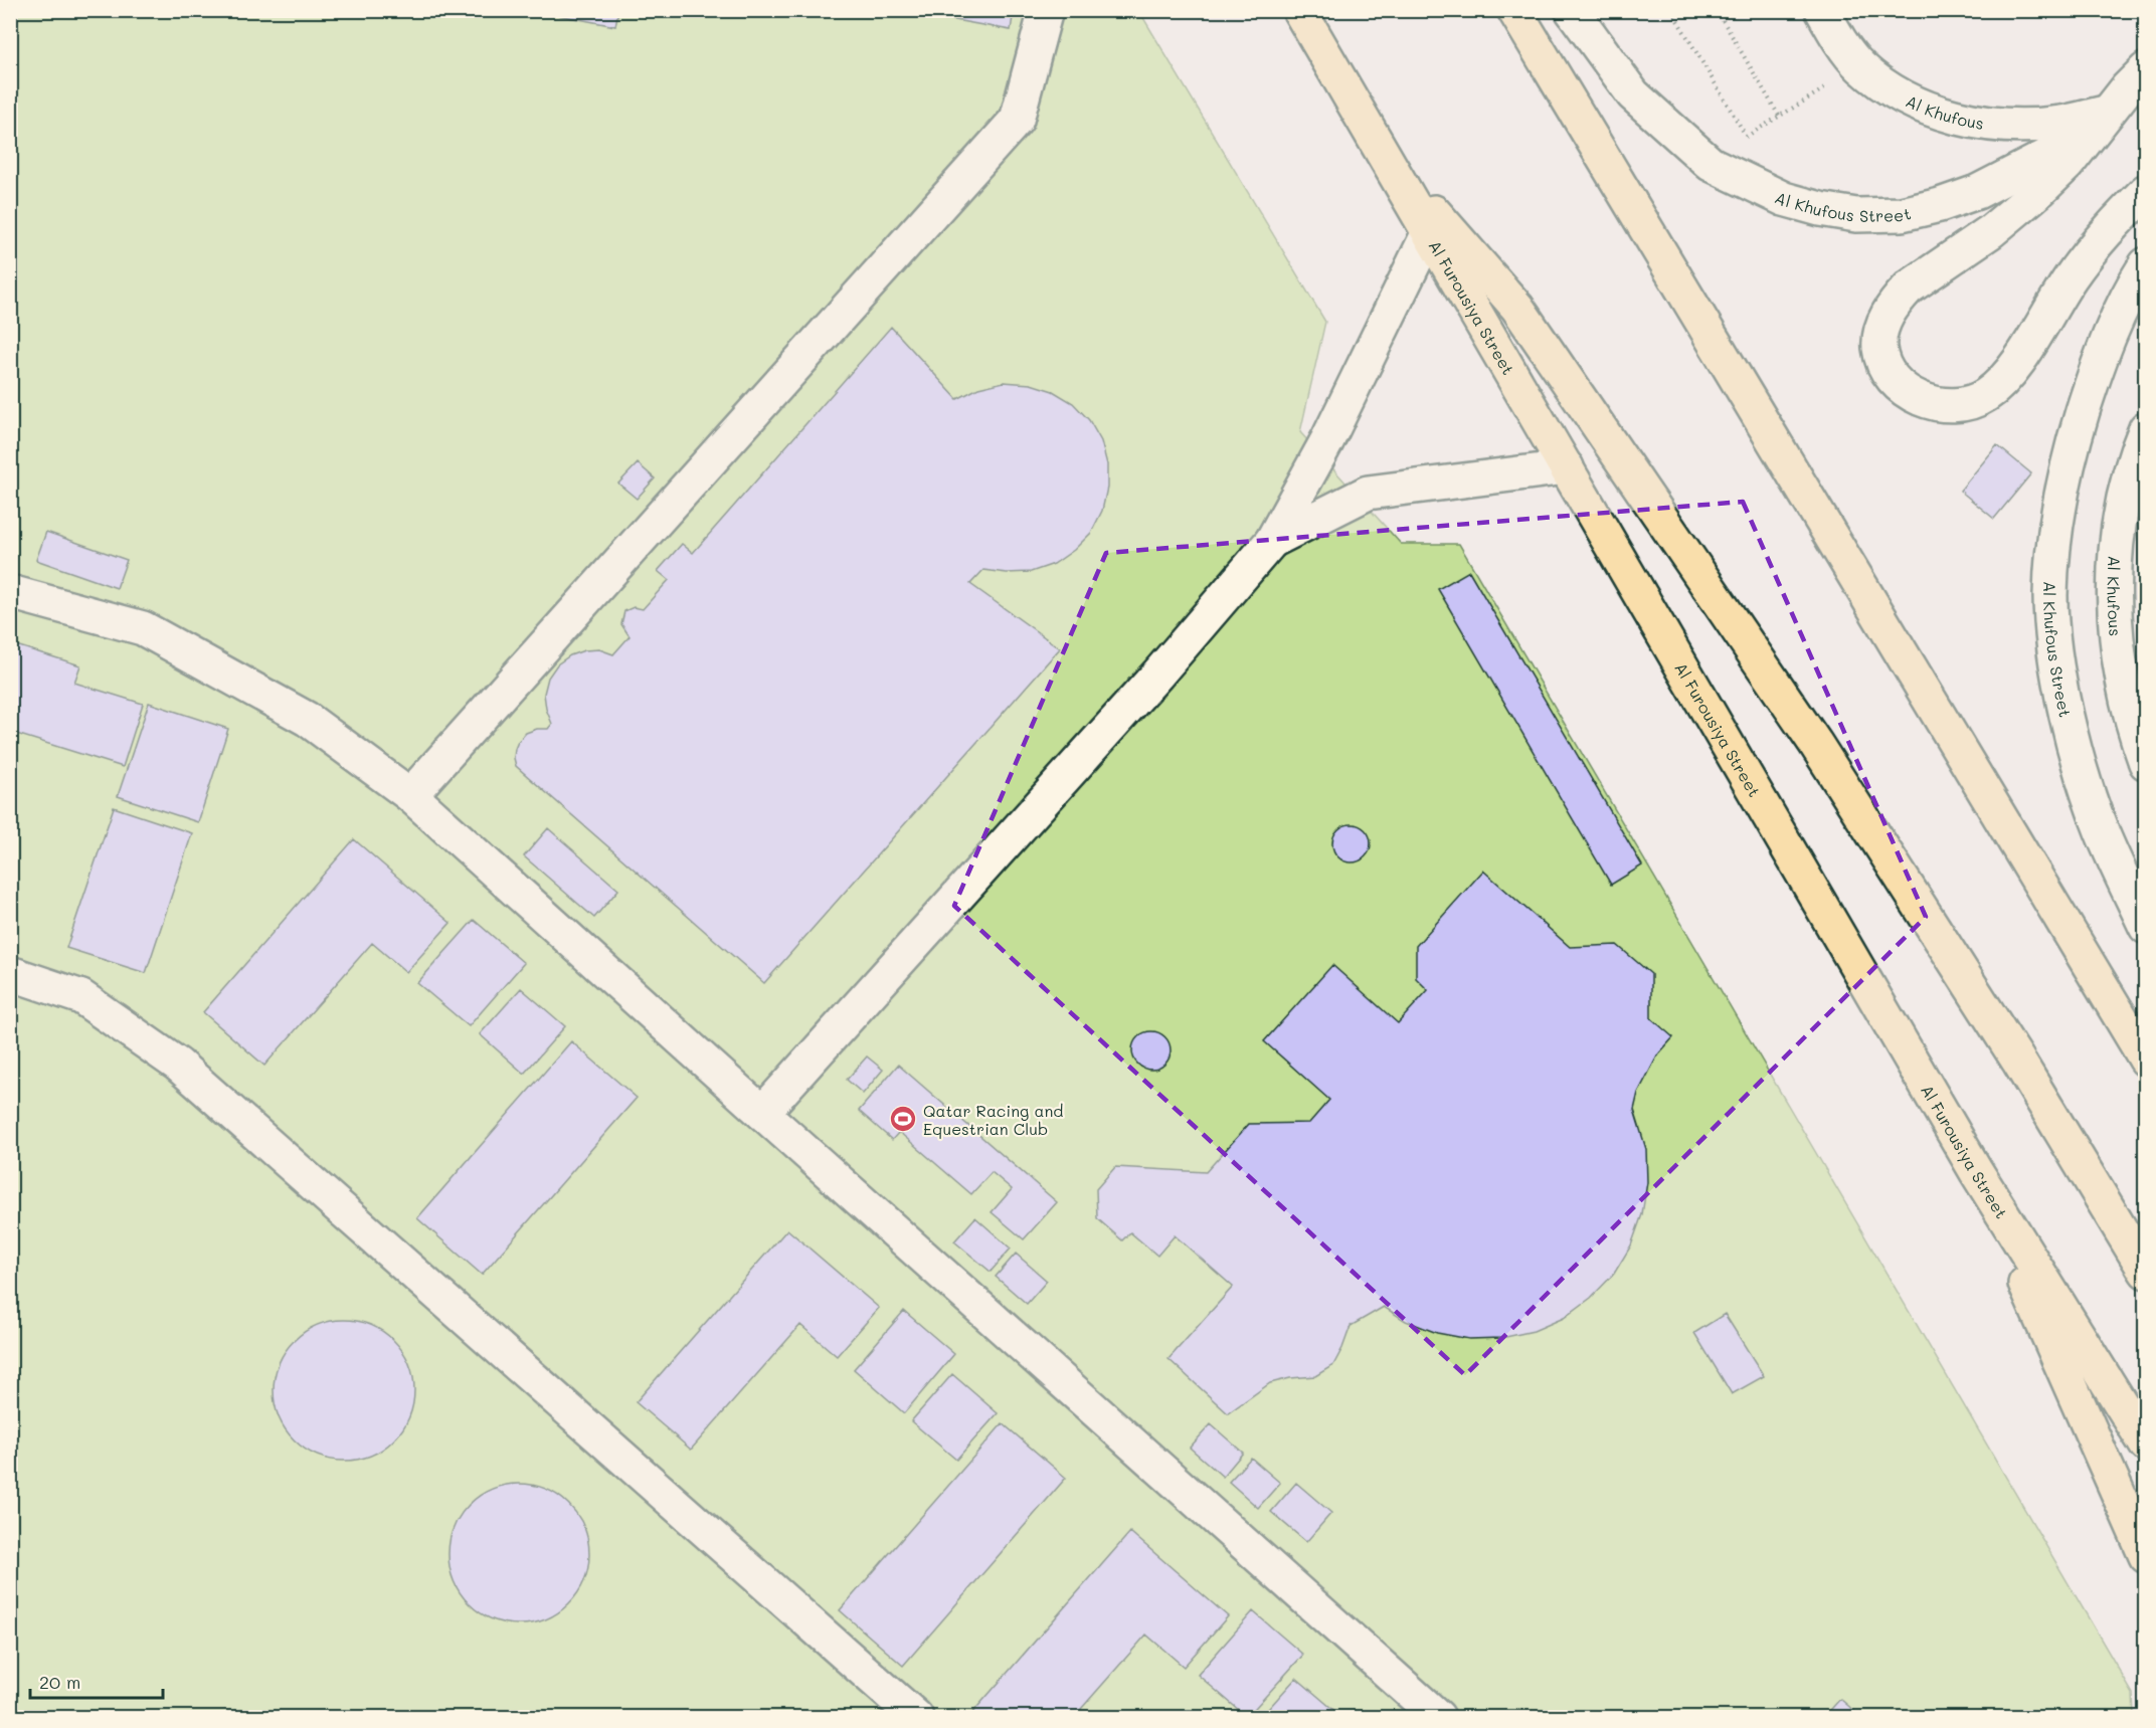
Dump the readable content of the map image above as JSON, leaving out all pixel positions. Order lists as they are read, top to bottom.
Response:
{
  "streets": {
    "highway": ["Al Furousiya Street"],
    "street": ["Al Khufous", "Al Khufous Street"]
  },
  "crossings": [
    ["Al Khufous", "Al Khufous Street"]
  ],
  "places": {
    "sports": ["Qatar Racing and Equestrian Club"]
  },
  "scale_bar": "20 m"
}
